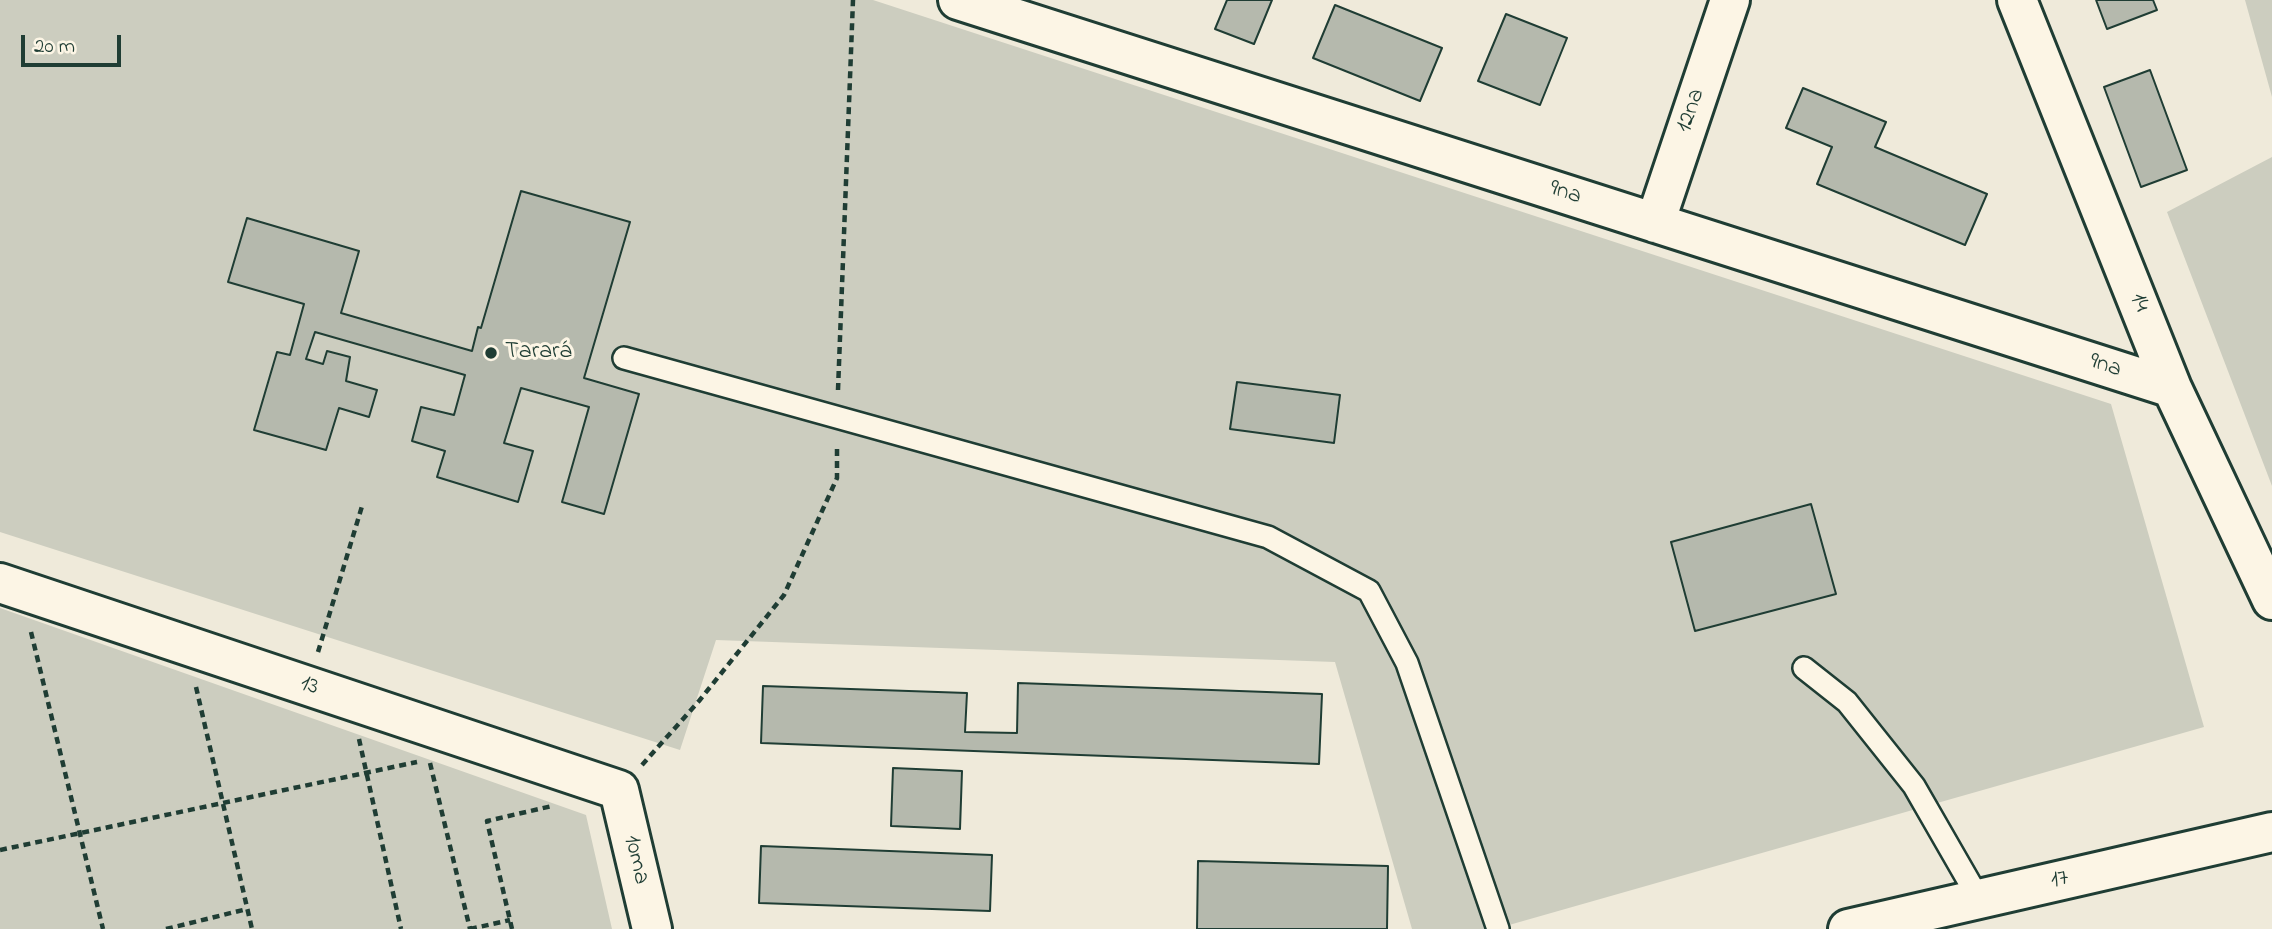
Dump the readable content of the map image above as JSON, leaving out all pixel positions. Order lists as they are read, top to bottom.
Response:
{
  "streets": {
    "street": [
      "12na",
      "9na",
      "14",
      "13",
      "10ma",
      "17"
    ]
  },
  "crossings": [
    ["12na", "9na"],
    ["9na", "14"],
    ["13", "10ma"]
  ],
  "places": ["Tarará"],
  "scale_bar": "20 m"
}
